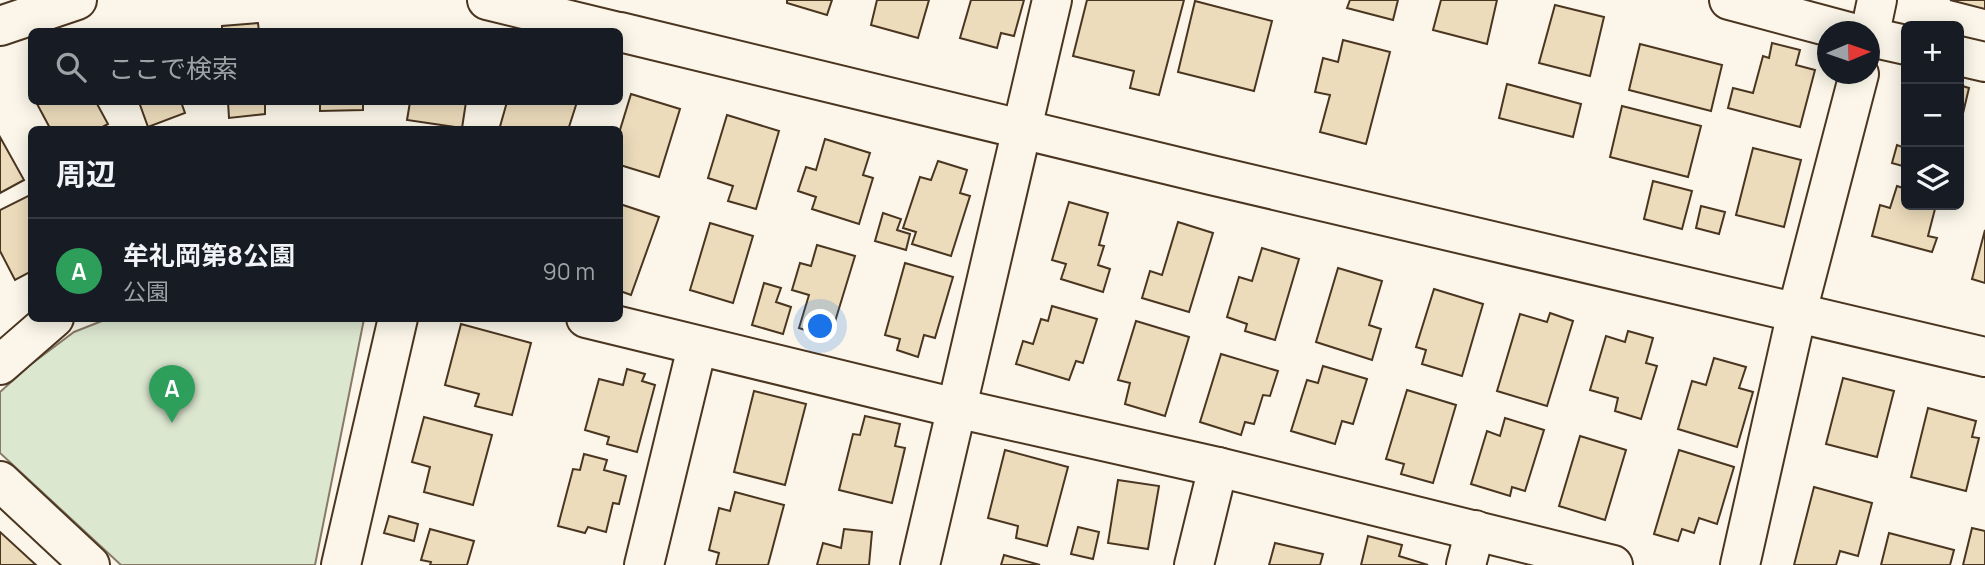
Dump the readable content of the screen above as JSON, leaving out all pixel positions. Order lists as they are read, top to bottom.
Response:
{
  "north": "right",
  "page": {
    "map_buttons": ["+", "−"],
    "search": "ここで検索",
    "heading": "周辺",
    "list": [
      {
        "mark": "A",
        "name": "牟礼岡第8公園",
        "note": "公園",
        "value": "90 m"
      }
    ],
    "pins": "A"
  }
}
